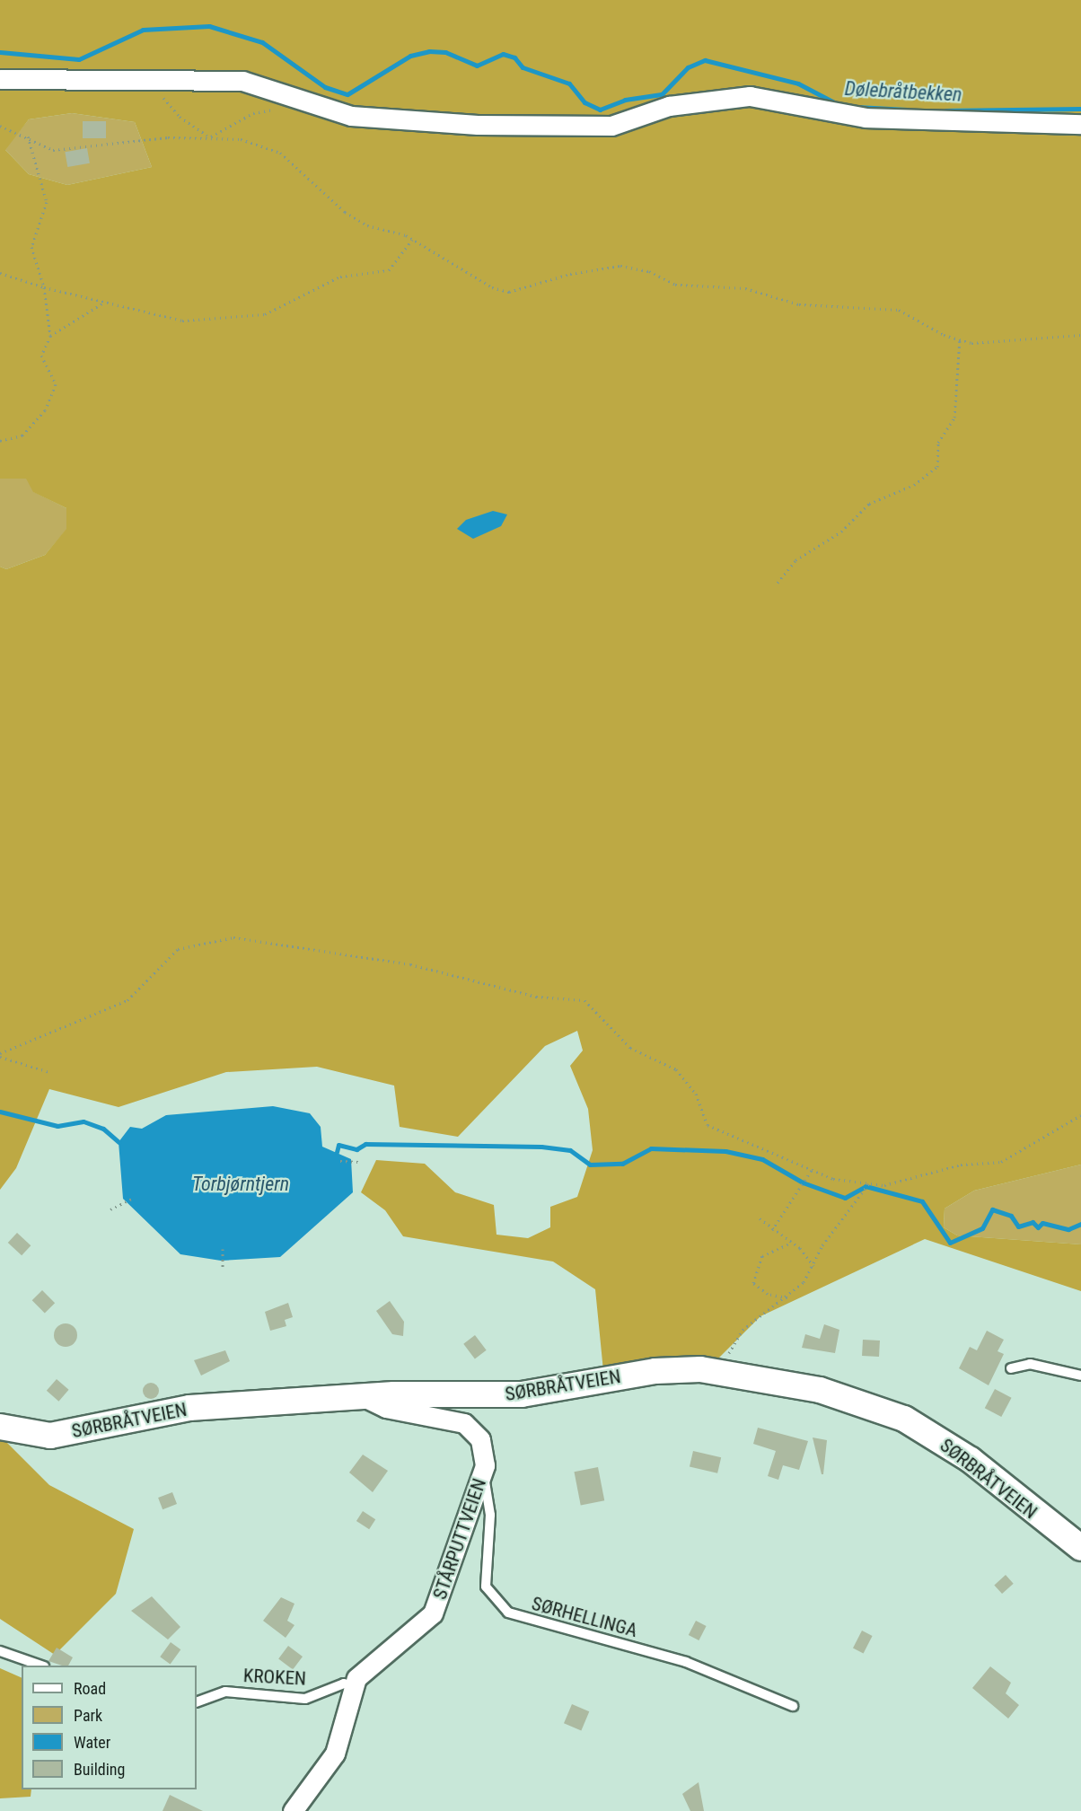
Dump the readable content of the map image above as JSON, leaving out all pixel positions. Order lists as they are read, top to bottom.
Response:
{
  "streets": {
    "street": ["SØRBRÅTVEIEN", "STÅRPUTTVEIEN"],
    "lane": ["SØRHELLINGA", "KROKEN"]
  },
  "crossings": [
    ["SØRBRÅTVEIEN", "STÅRPUTTVEIEN"],
    ["STÅRPUTTVEIEN", "SØRHELLINGA"],
    ["STÅRPUTTVEIEN", "KROKEN"]
  ],
  "water": ["Dølebråtbekken", "Torbjørntjern"],
  "legend": [
    "Road",
    "Park",
    "Water",
    "Building"
  ]
}
